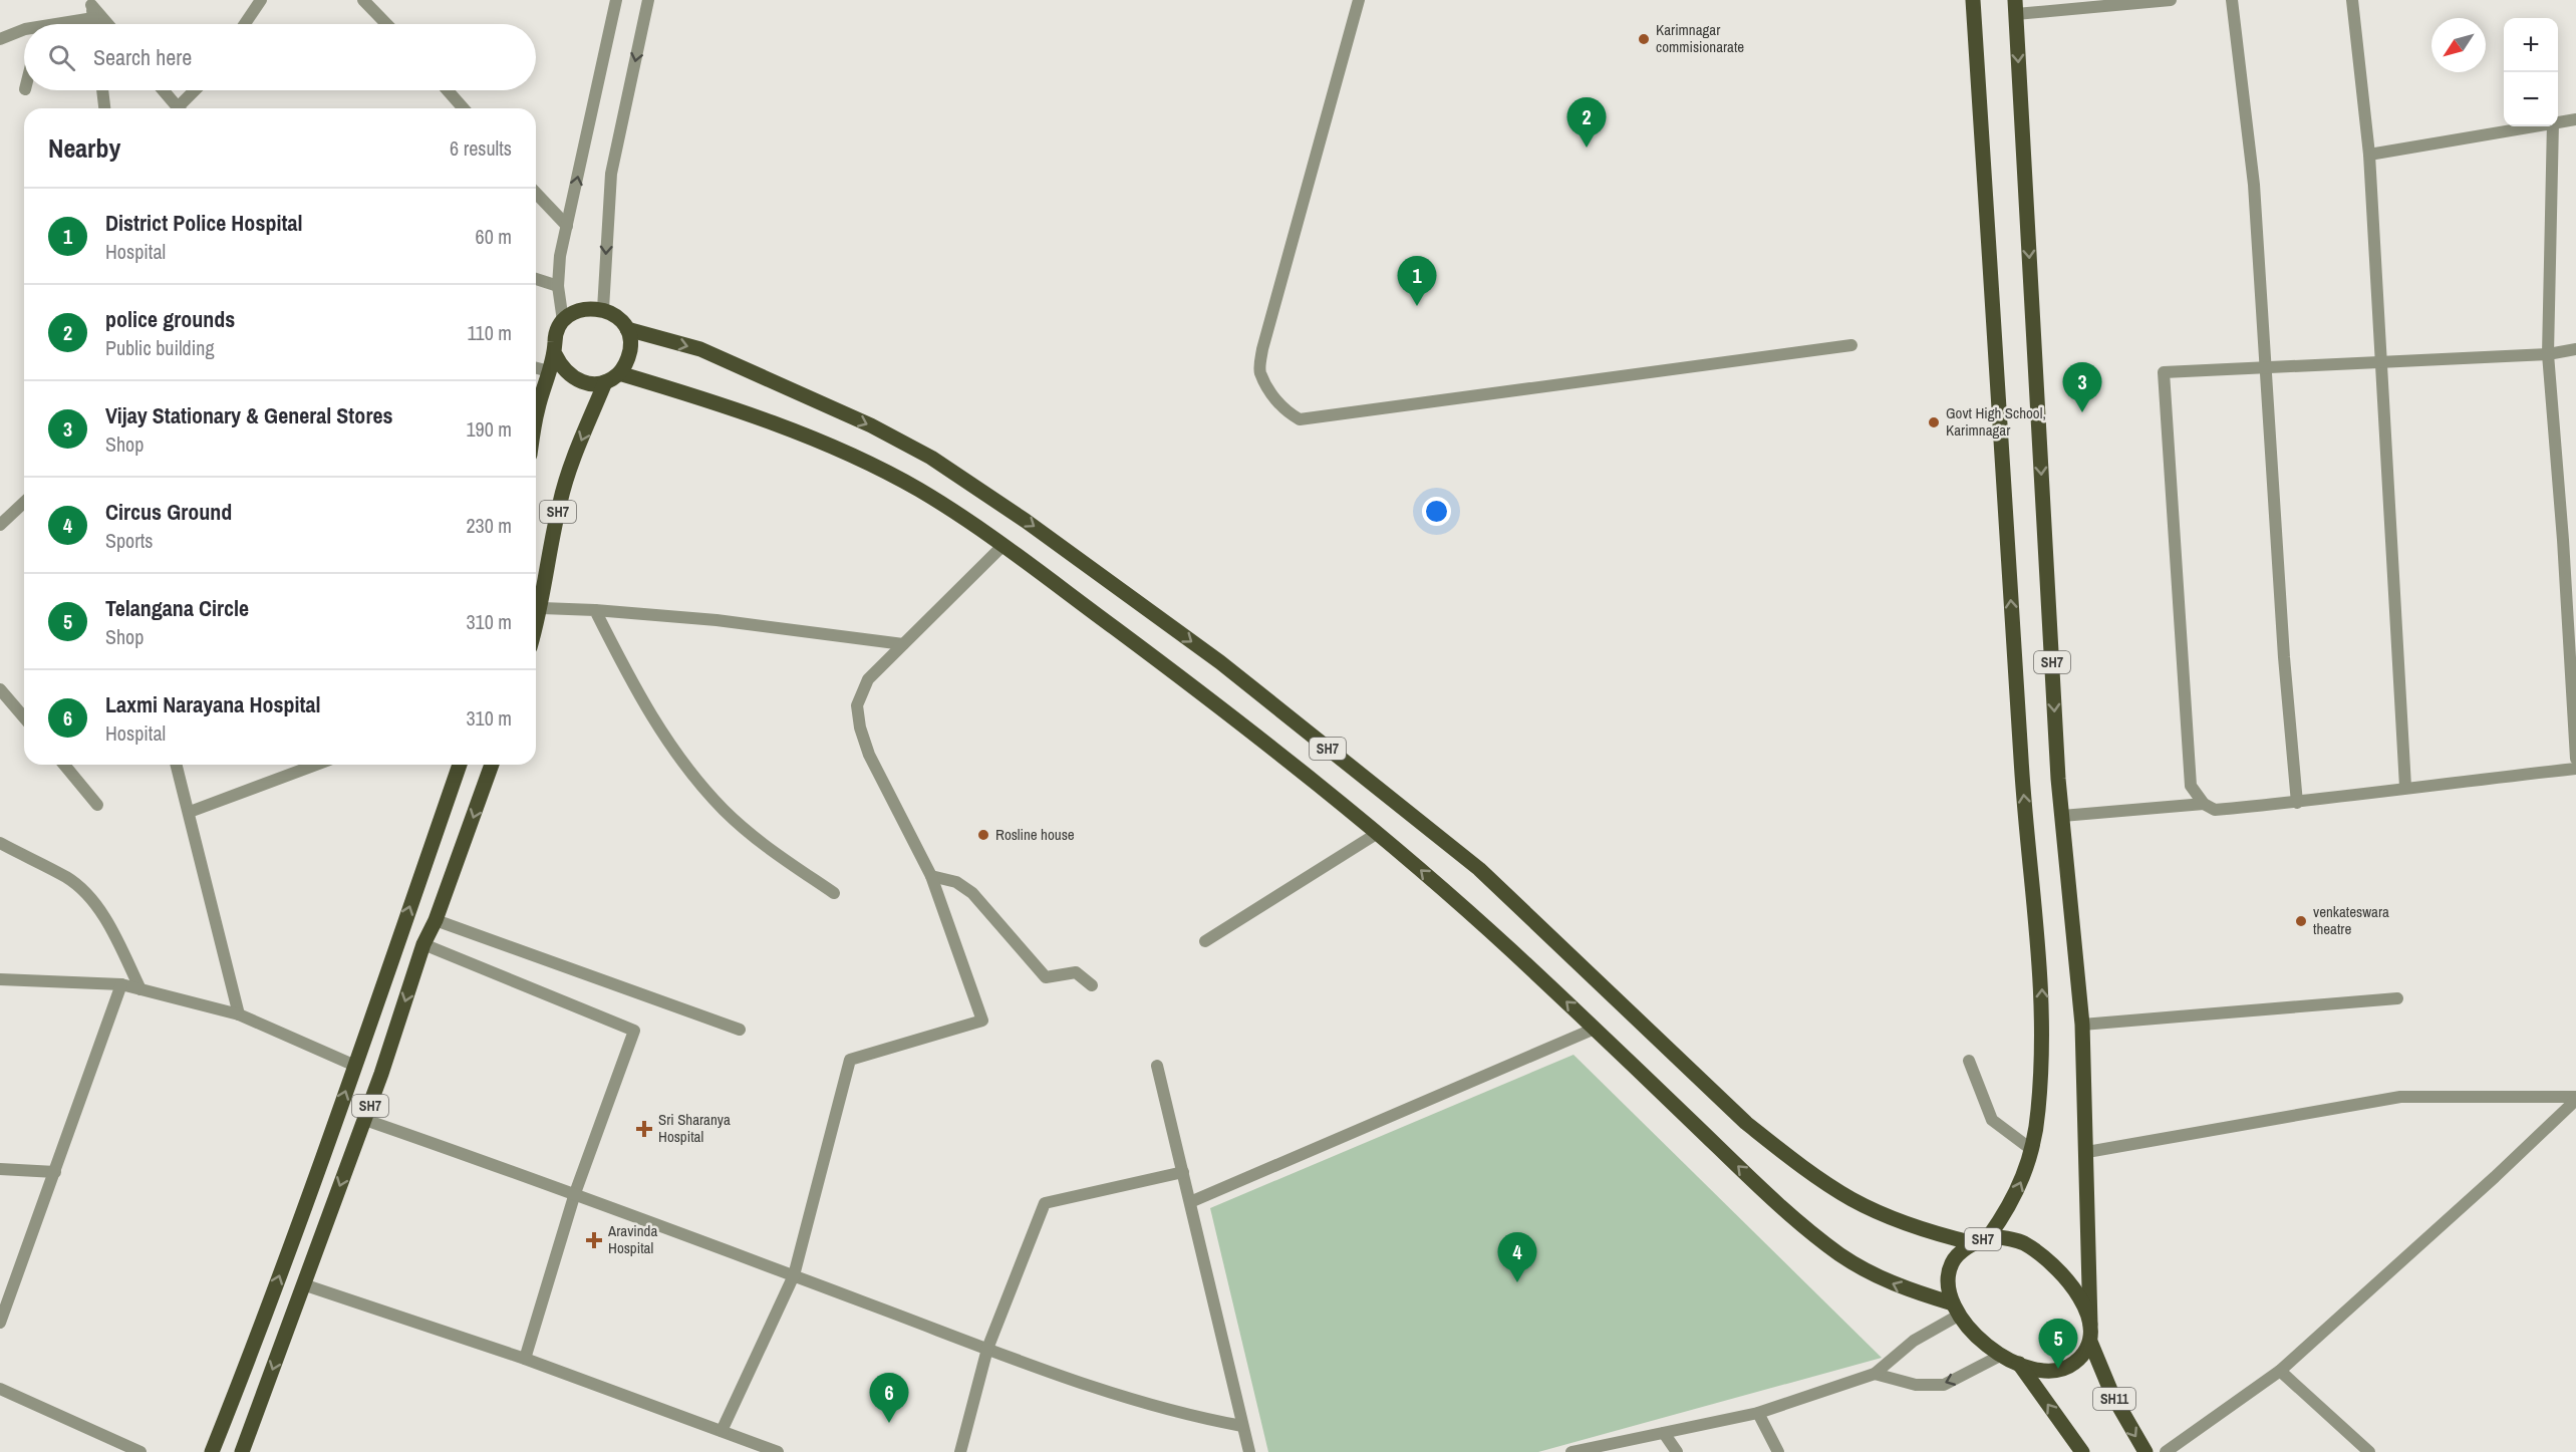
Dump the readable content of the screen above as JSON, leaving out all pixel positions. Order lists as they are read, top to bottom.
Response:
{
  "streets": {
    "main road": ["SH7", "SH11"]
  },
  "crossings": [
    ["SH7", "SH11"]
  ],
  "places": {
    "other": [
      "Karimnagar commisionarate",
      "Govt High School, Karimnagar",
      "Rosline house",
      "venkateswara theatre"
    ],
    "health": ["Sri Sharanya Hospital", "Aravinda Hospital"]
  },
  "north": "bottom left",
  "page": {
    "map_buttons": ["+", "−"],
    "search": "Search here",
    "pins": [
      "2",
      "1",
      "3",
      "4",
      "5",
      "6"
    ],
    "heading": ["Nearby", "6 results"],
    "list": [
      {
        "mark": "1",
        "name": "District Police Hospital",
        "note": "Hospital",
        "value": "60 m"
      },
      {
        "mark": "2",
        "name": "police grounds",
        "note": "Public building",
        "value": "110 m"
      },
      {
        "mark": "3",
        "name": "Vijay Stationary & General Stores",
        "note": "Shop",
        "value": "190 m"
      },
      {
        "mark": "4",
        "name": "Circus Ground",
        "note": "Sports",
        "value": "230 m"
      },
      {
        "mark": "5",
        "name": "Telangana Circle",
        "note": "Shop",
        "value": "310 m"
      },
      {
        "mark": "6",
        "name": "Laxmi Narayana Hospital",
        "note": "Hospital",
        "value": "310 m"
      }
    ]
  }
}
